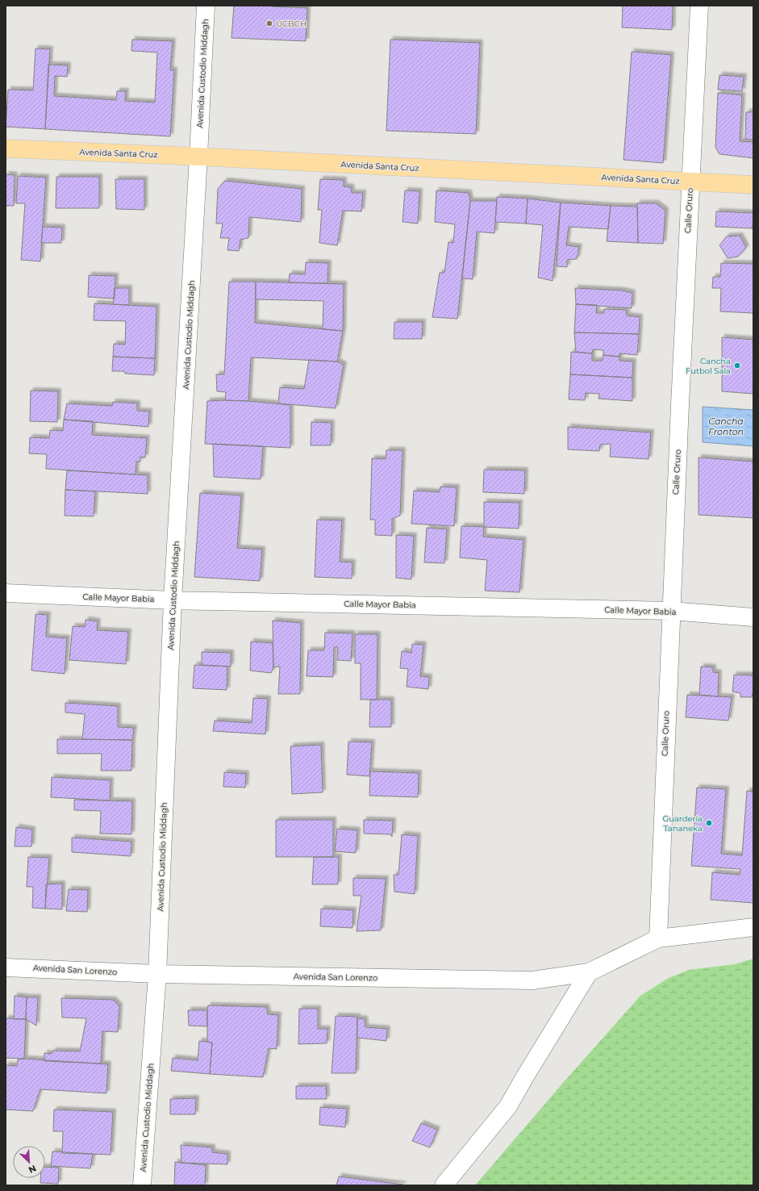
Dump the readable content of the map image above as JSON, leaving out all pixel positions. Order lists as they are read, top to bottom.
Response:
{
  "streets": {
    "main road": ["Avenida Santa Cruz"],
    "street": [
      "Avenida Custodio Middagh",
      "Calle Oruro",
      "Calle Mayor Babia",
      "Avenida San Lorenzo"
    ]
  },
  "crossings": [
    ["Avenida Custodio Middagh", "Avenida Santa Cruz"],
    ["Avenida Custodio Middagh", "Calle Mayor Babia"],
    ["Avenida Custodio Middagh", "Avenida San Lorenzo"],
    ["Avenida Santa Cruz", "Calle Oruro"],
    ["Calle Oruro", "Calle Mayor Babia"],
    ["Calle Oruro", "Avenida San Lorenzo"]
  ],
  "water": ["Cancha Fronton"],
  "places": ["UCBCH", "Cancha Futbol Sala", "Guardería Tananeka"],
  "north": "bottom right"
}
